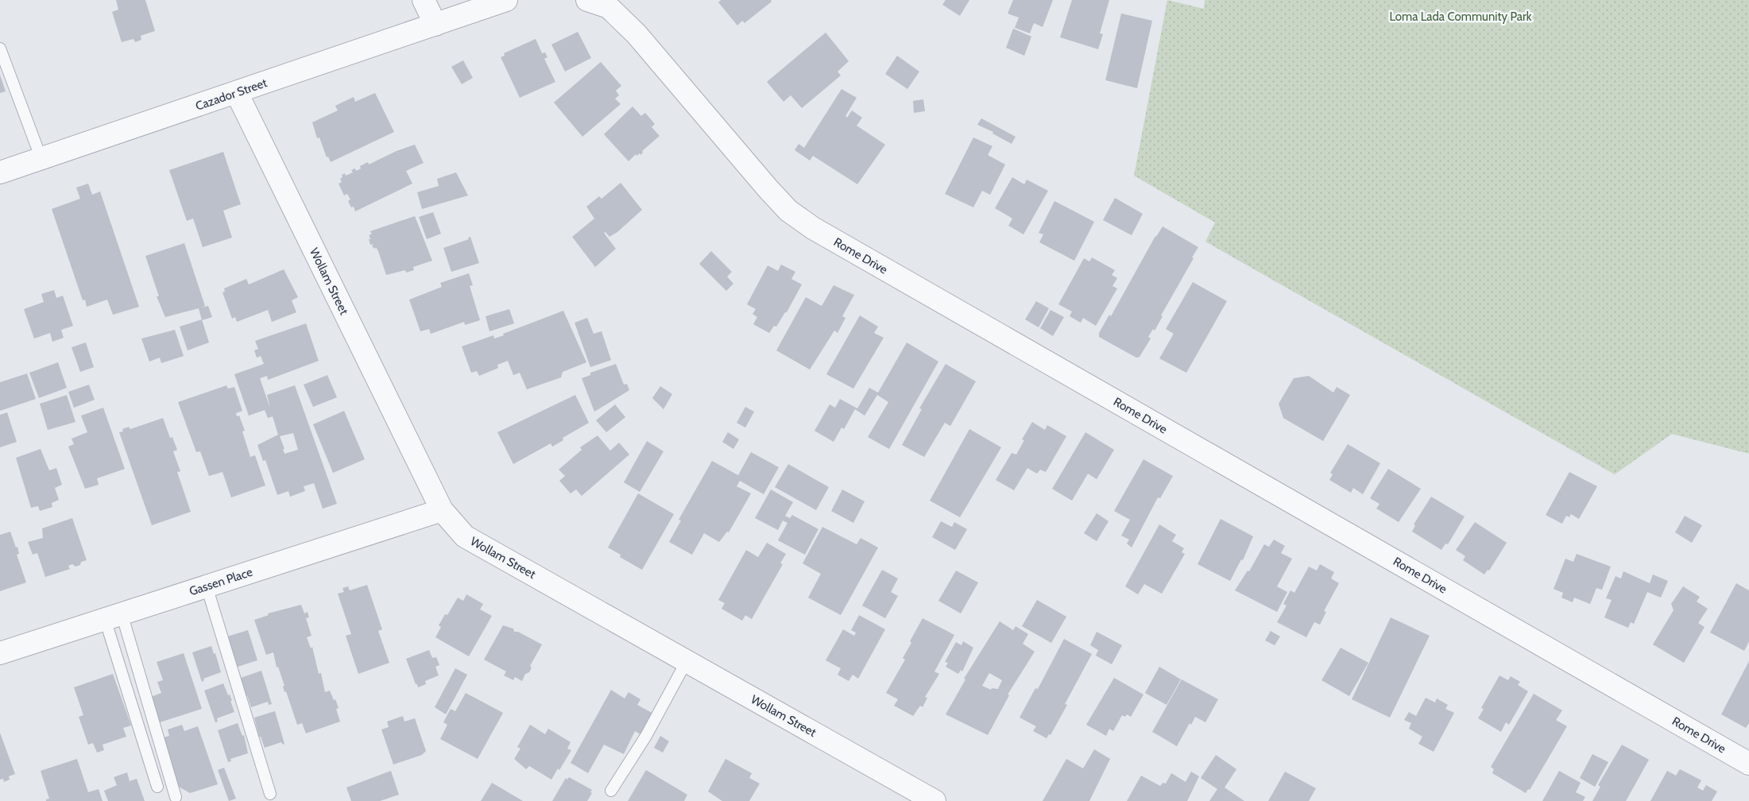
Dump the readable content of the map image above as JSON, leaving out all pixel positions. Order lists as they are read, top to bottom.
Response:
{
  "streets": {
    "street": [
      "Cazador Street",
      "Rome Drive",
      "Wollam Street",
      "Gassen Place"
    ]
  },
  "crossings": [
    ["Cazador Street", "Wollam Street"],
    ["Wollam Street", "Gassen Place"]
  ],
  "parks": ["Loma Lada Community Park"]
}
